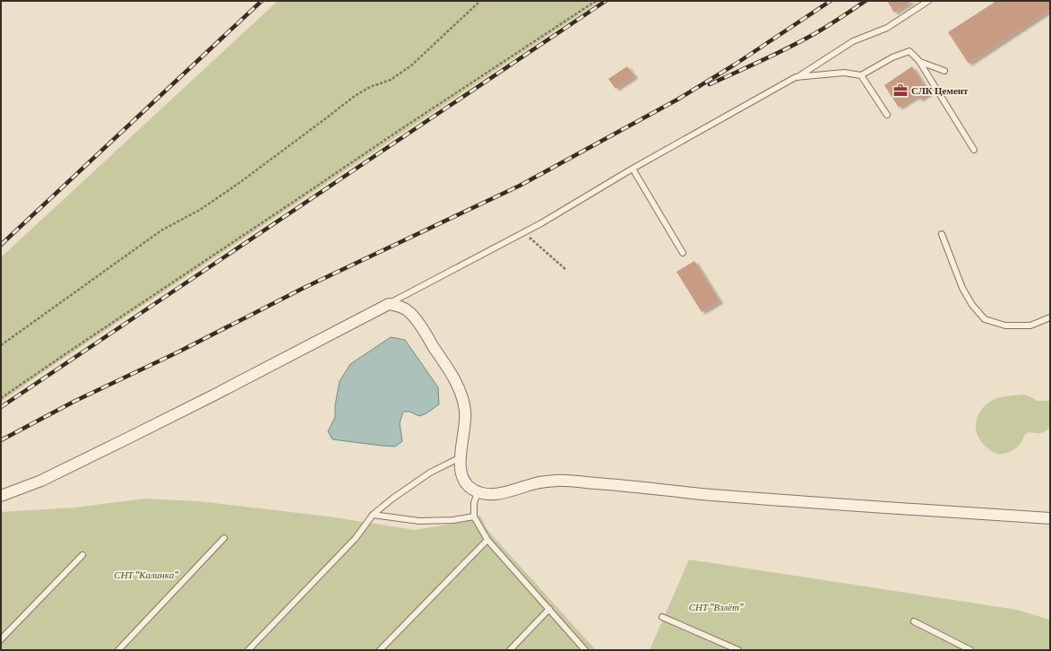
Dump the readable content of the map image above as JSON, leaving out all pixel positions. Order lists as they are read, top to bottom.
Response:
{
  "parks": ["СНТ \"Калинка\"", "СНТ \"Взлёт\""],
  "places": {
    "office": ["СЛК Цемент"]
  }
}
